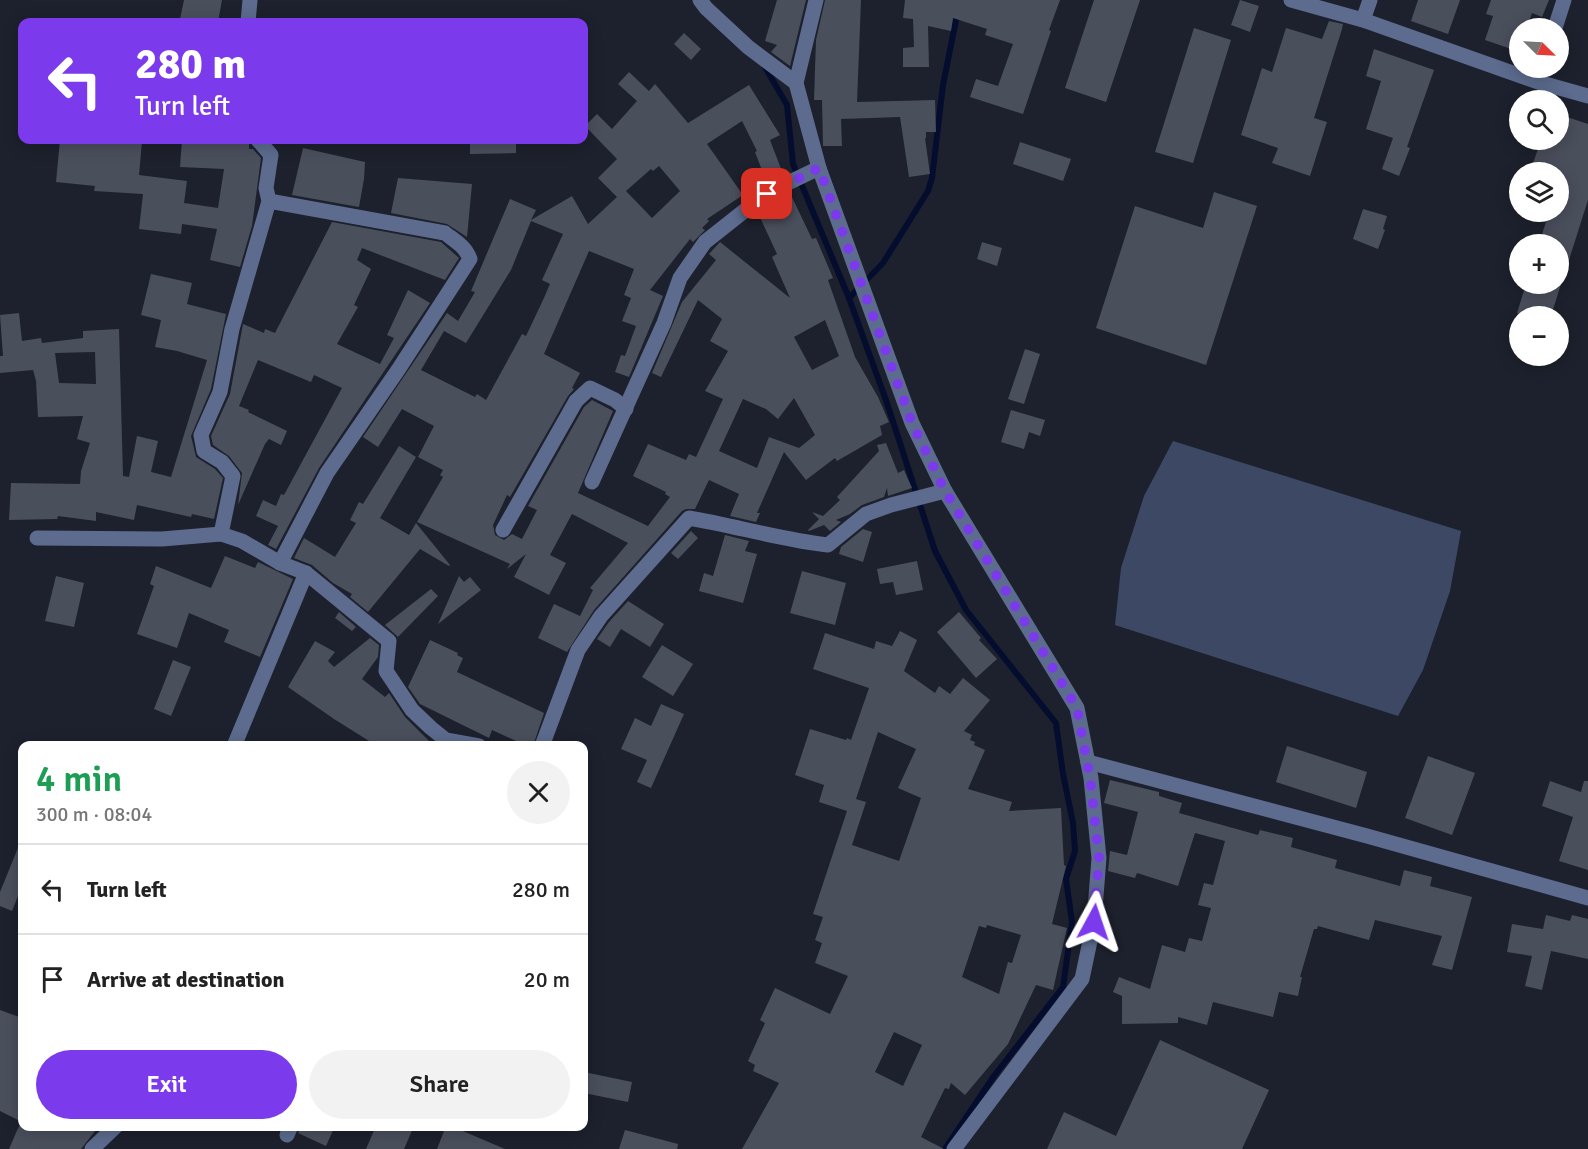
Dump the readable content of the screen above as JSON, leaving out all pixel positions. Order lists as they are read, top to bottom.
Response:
{
  "north": "bottom right",
  "page": {
    "map_buttons": ["+", "−"],
    "turn": ["280 m", "Turn left"],
    "heading": ["4 min", "300 m · 08:04"],
    "list": [
      {
        "name": "Turn left",
        "value": "280 m"
      },
      {
        "name": "Arrive at destination",
        "value": "20 m"
      }
    ],
    "buttons": ["Exit", "Share"]
  }
}
